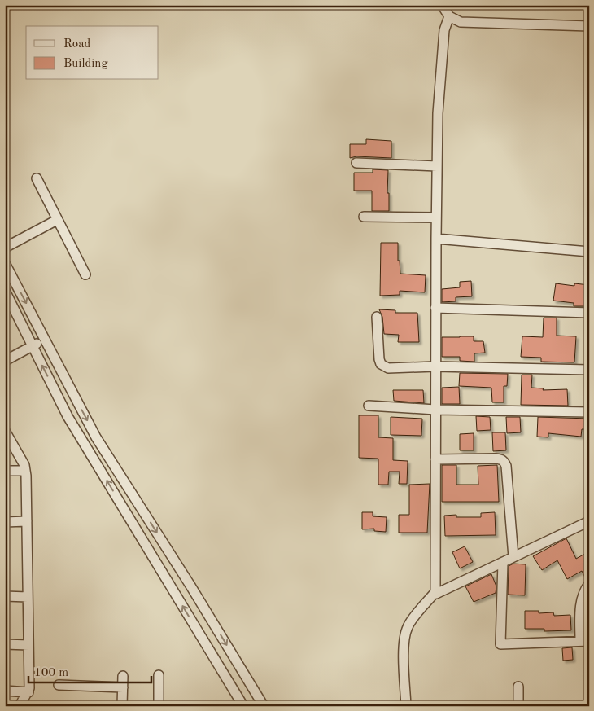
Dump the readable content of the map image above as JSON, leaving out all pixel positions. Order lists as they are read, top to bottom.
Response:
{
  "legend": ["Road", "Building"],
  "scale_bar": "100 m"
}
